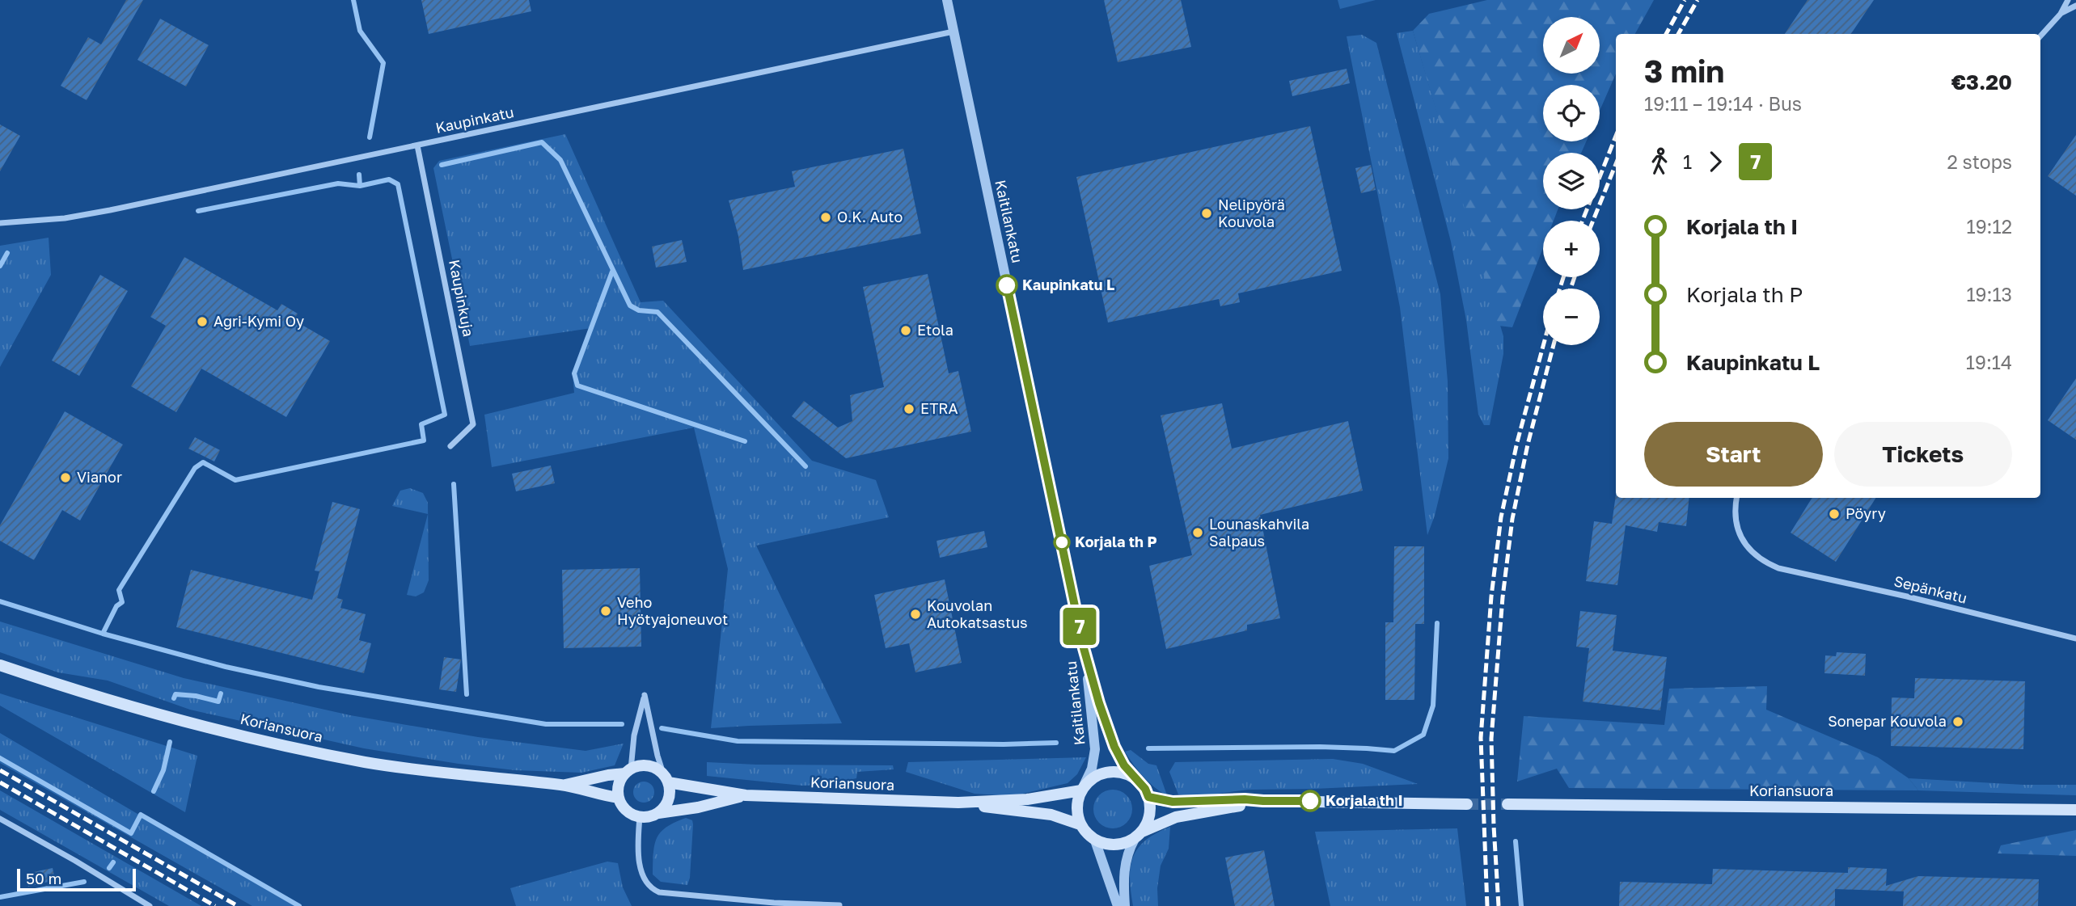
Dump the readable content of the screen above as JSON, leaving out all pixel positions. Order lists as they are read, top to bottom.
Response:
{
  "streets": {
    "main road": ["Koriansuora"],
    "street": [
      "Kaupinkatu",
      "Kaitilankatu",
      "Kaupinkuja",
      "Sepänkatu"
    ]
  },
  "crossings": [
    ["Kaupinkatu", "Kaitilankatu"],
    ["Kaupinkatu", "Kaupinkuja"],
    ["Kaitilankatu", "Koriansuora"]
  ],
  "places": [
    "Nelipyörä Kouvola",
    "O.K. Auto",
    "Kaupinkatu L",
    "Agri-Kymi Oy",
    "Etola",
    "ETRA",
    "Vianor",
    "Pöyry",
    "Lounaskahvila Salpaus",
    "Korjala th P",
    "Veho Hyötyajoneuvot",
    "Kouvolan Autokatsastus",
    "Sonepar Kouvola",
    "Korjala th I"
  ],
  "lines": ["bus line 7"],
  "scale_bar": "50 m",
  "north": "top right",
  "page": {
    "on_map": "7",
    "map_buttons": ["+", "−"],
    "heading": ["3 min", "19:11 – 19:14 · Bus", "€3.20"],
    "legs": ["1", "7", "2 stops"],
    "list": [
      {
        "name": "Korjala th I",
        "value": "19:12"
      },
      {
        "name": "Korjala th P",
        "value": "19:13"
      },
      {
        "name": "Kaupinkatu L",
        "value": "19:14"
      }
    ],
    "buttons": ["Start", "Tickets"],
    "scale": "50 m"
  }
}
